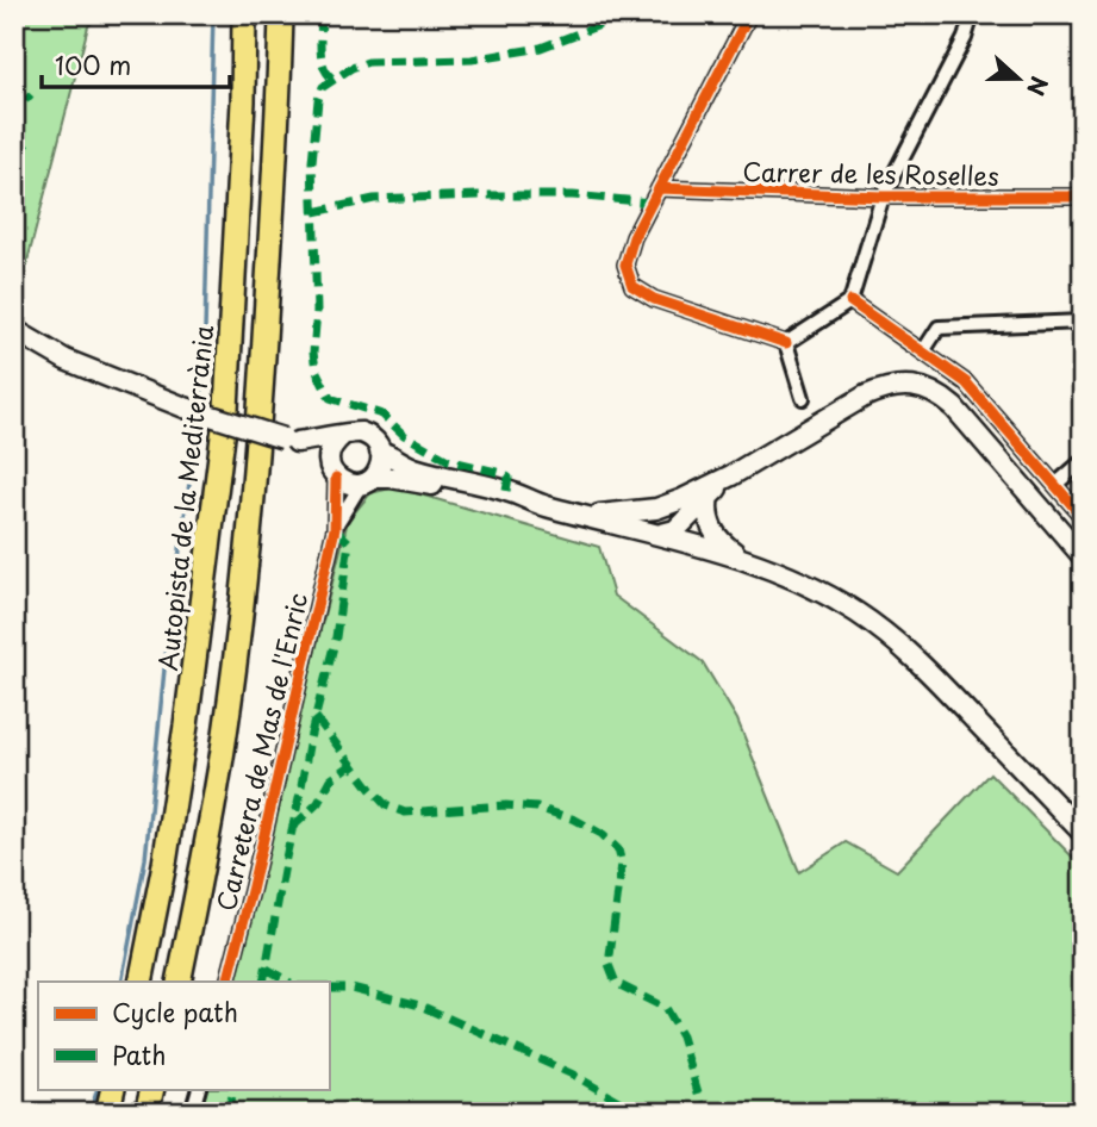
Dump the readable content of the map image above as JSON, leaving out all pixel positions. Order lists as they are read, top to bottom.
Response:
{
  "streets": {
    "highway": ["Autopista de la Mediterrània"],
    "street": ["Carrer de les Roselles", "Carretera de Mas de l'Enric"]
  },
  "legend": ["Cycle path", "Path"],
  "scale_bar": "100 m",
  "north": "right"
}
